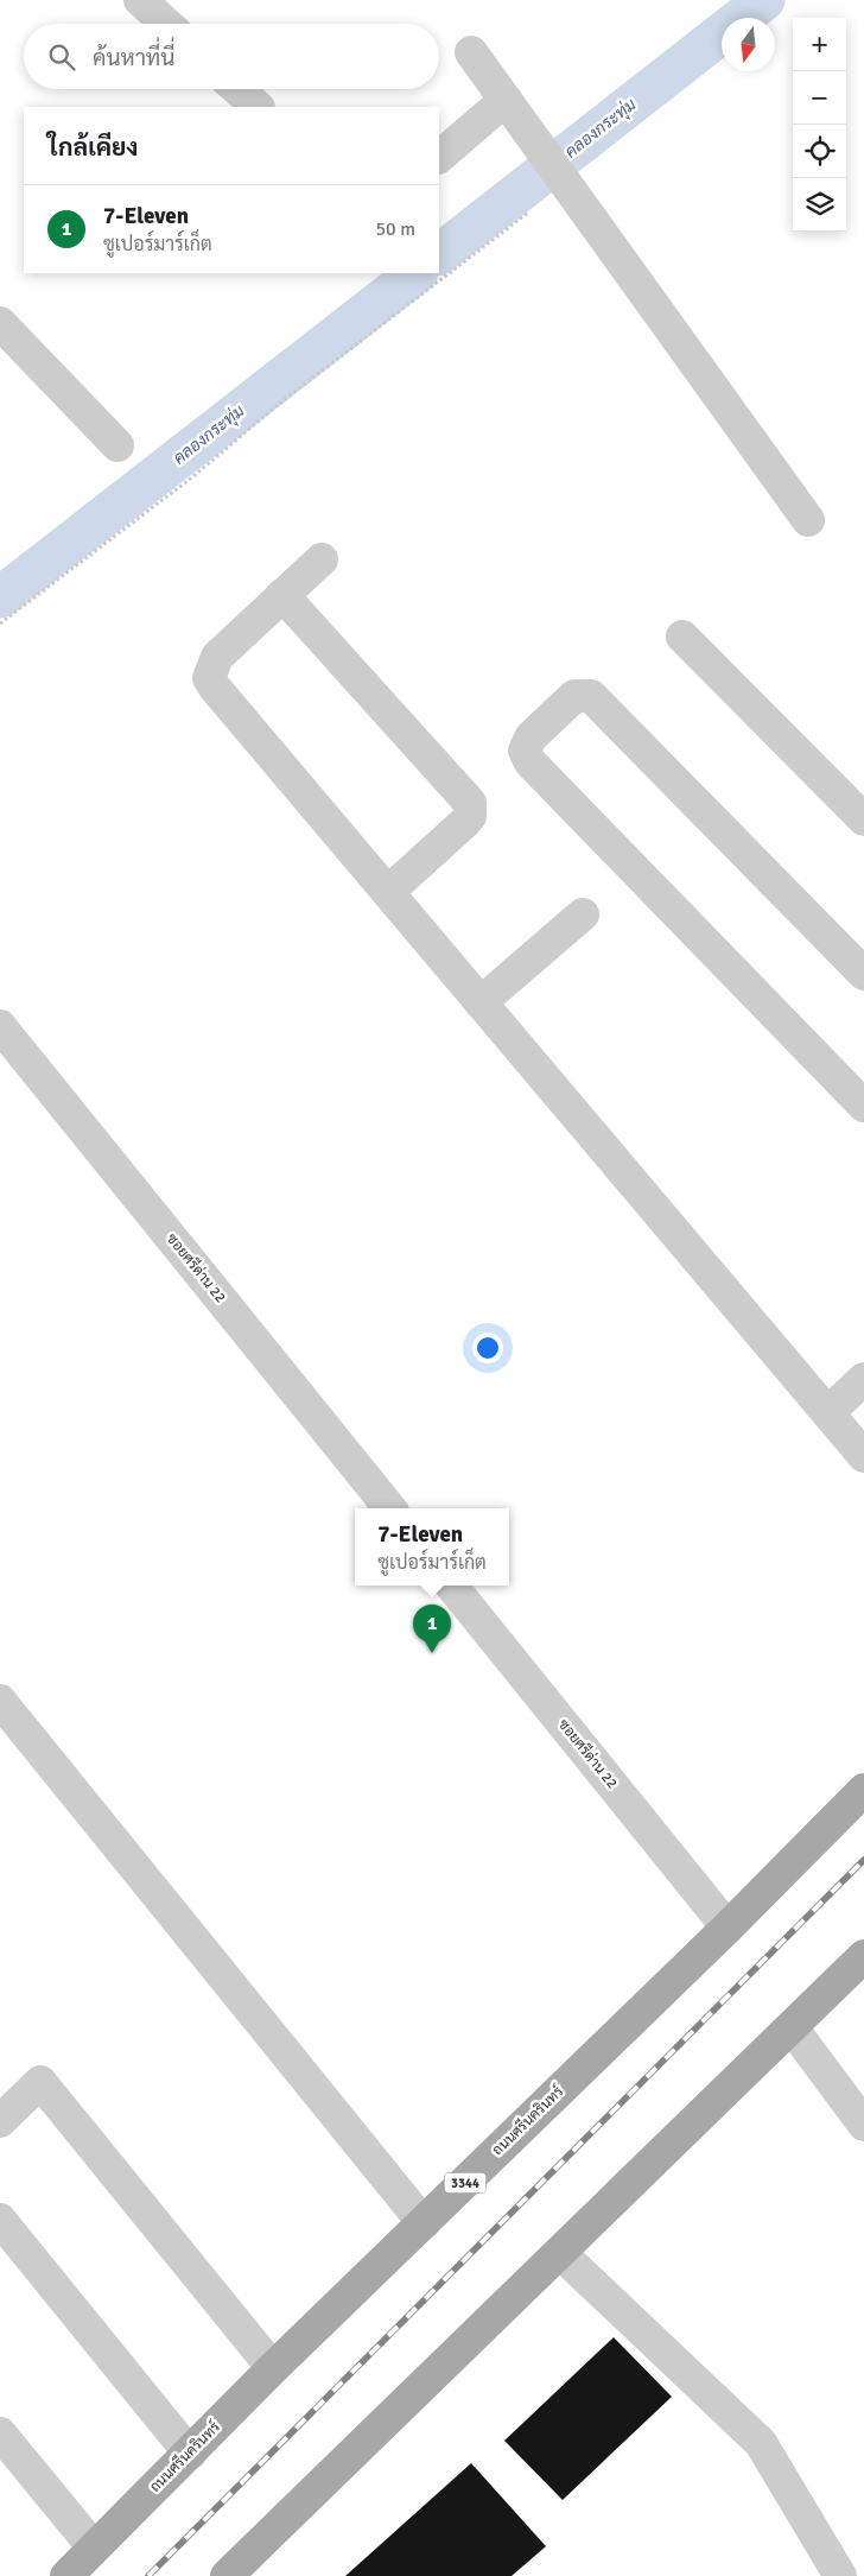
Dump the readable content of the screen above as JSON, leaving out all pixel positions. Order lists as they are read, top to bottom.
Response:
{
  "streets": {
    "main road": ["ถนนศรีนครินทร์", "3344"],
    "street": ["ซอยศรีด่าน 22"]
  },
  "crossings": [
    ["ซอยศรีด่าน 22", "ถนนศรีนครินทร์"]
  ],
  "water": ["คลองกระทุ่ม"],
  "north": "bottom",
  "page": {
    "map_buttons": ["+", "−"],
    "search": "ค้นหาที่นี่",
    "heading": "ใกล้เคียง",
    "list": [
      {
        "mark": "1",
        "name": "7-Eleven",
        "note": "ซูเปอร์มาร์เก็ต",
        "value": "50 m"
      }
    ],
    "popup": ["7-Eleven", "ซูเปอร์มาร์เก็ต"],
    "pins": "1"
  }
}
